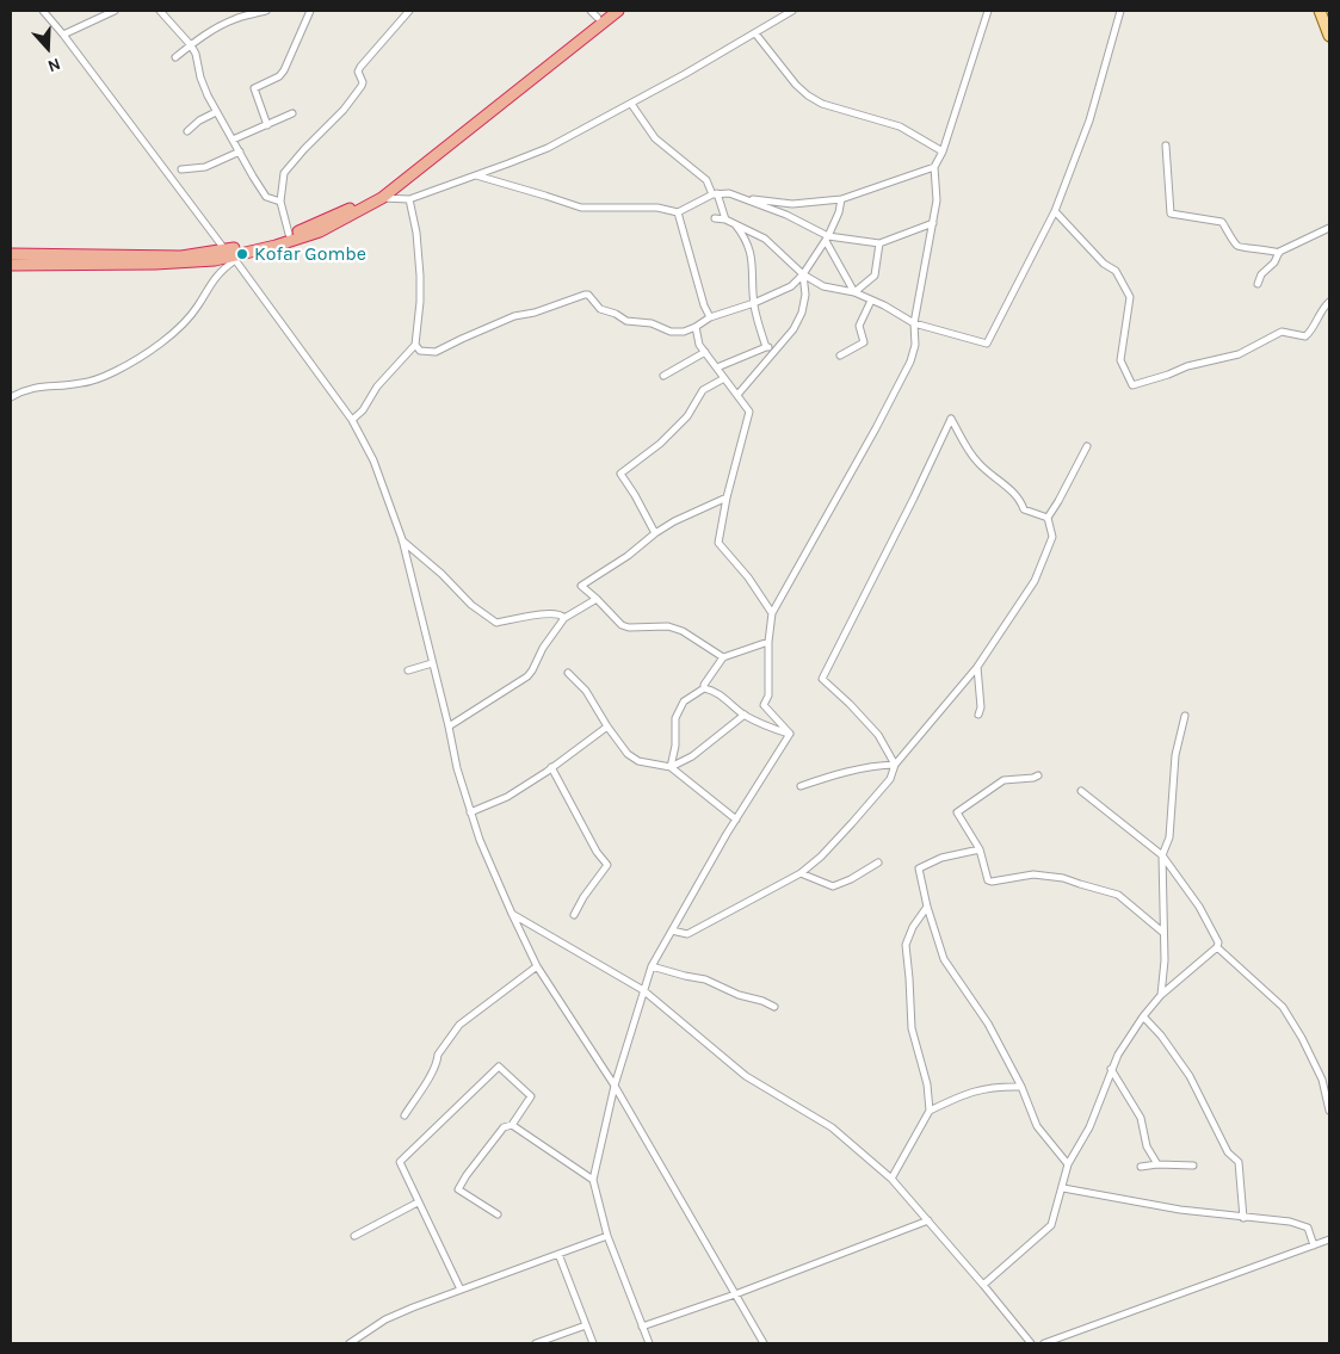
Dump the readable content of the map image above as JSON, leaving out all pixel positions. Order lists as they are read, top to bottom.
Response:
{
  "places": ["Kofar Gombe"],
  "north": "bottom"
}
